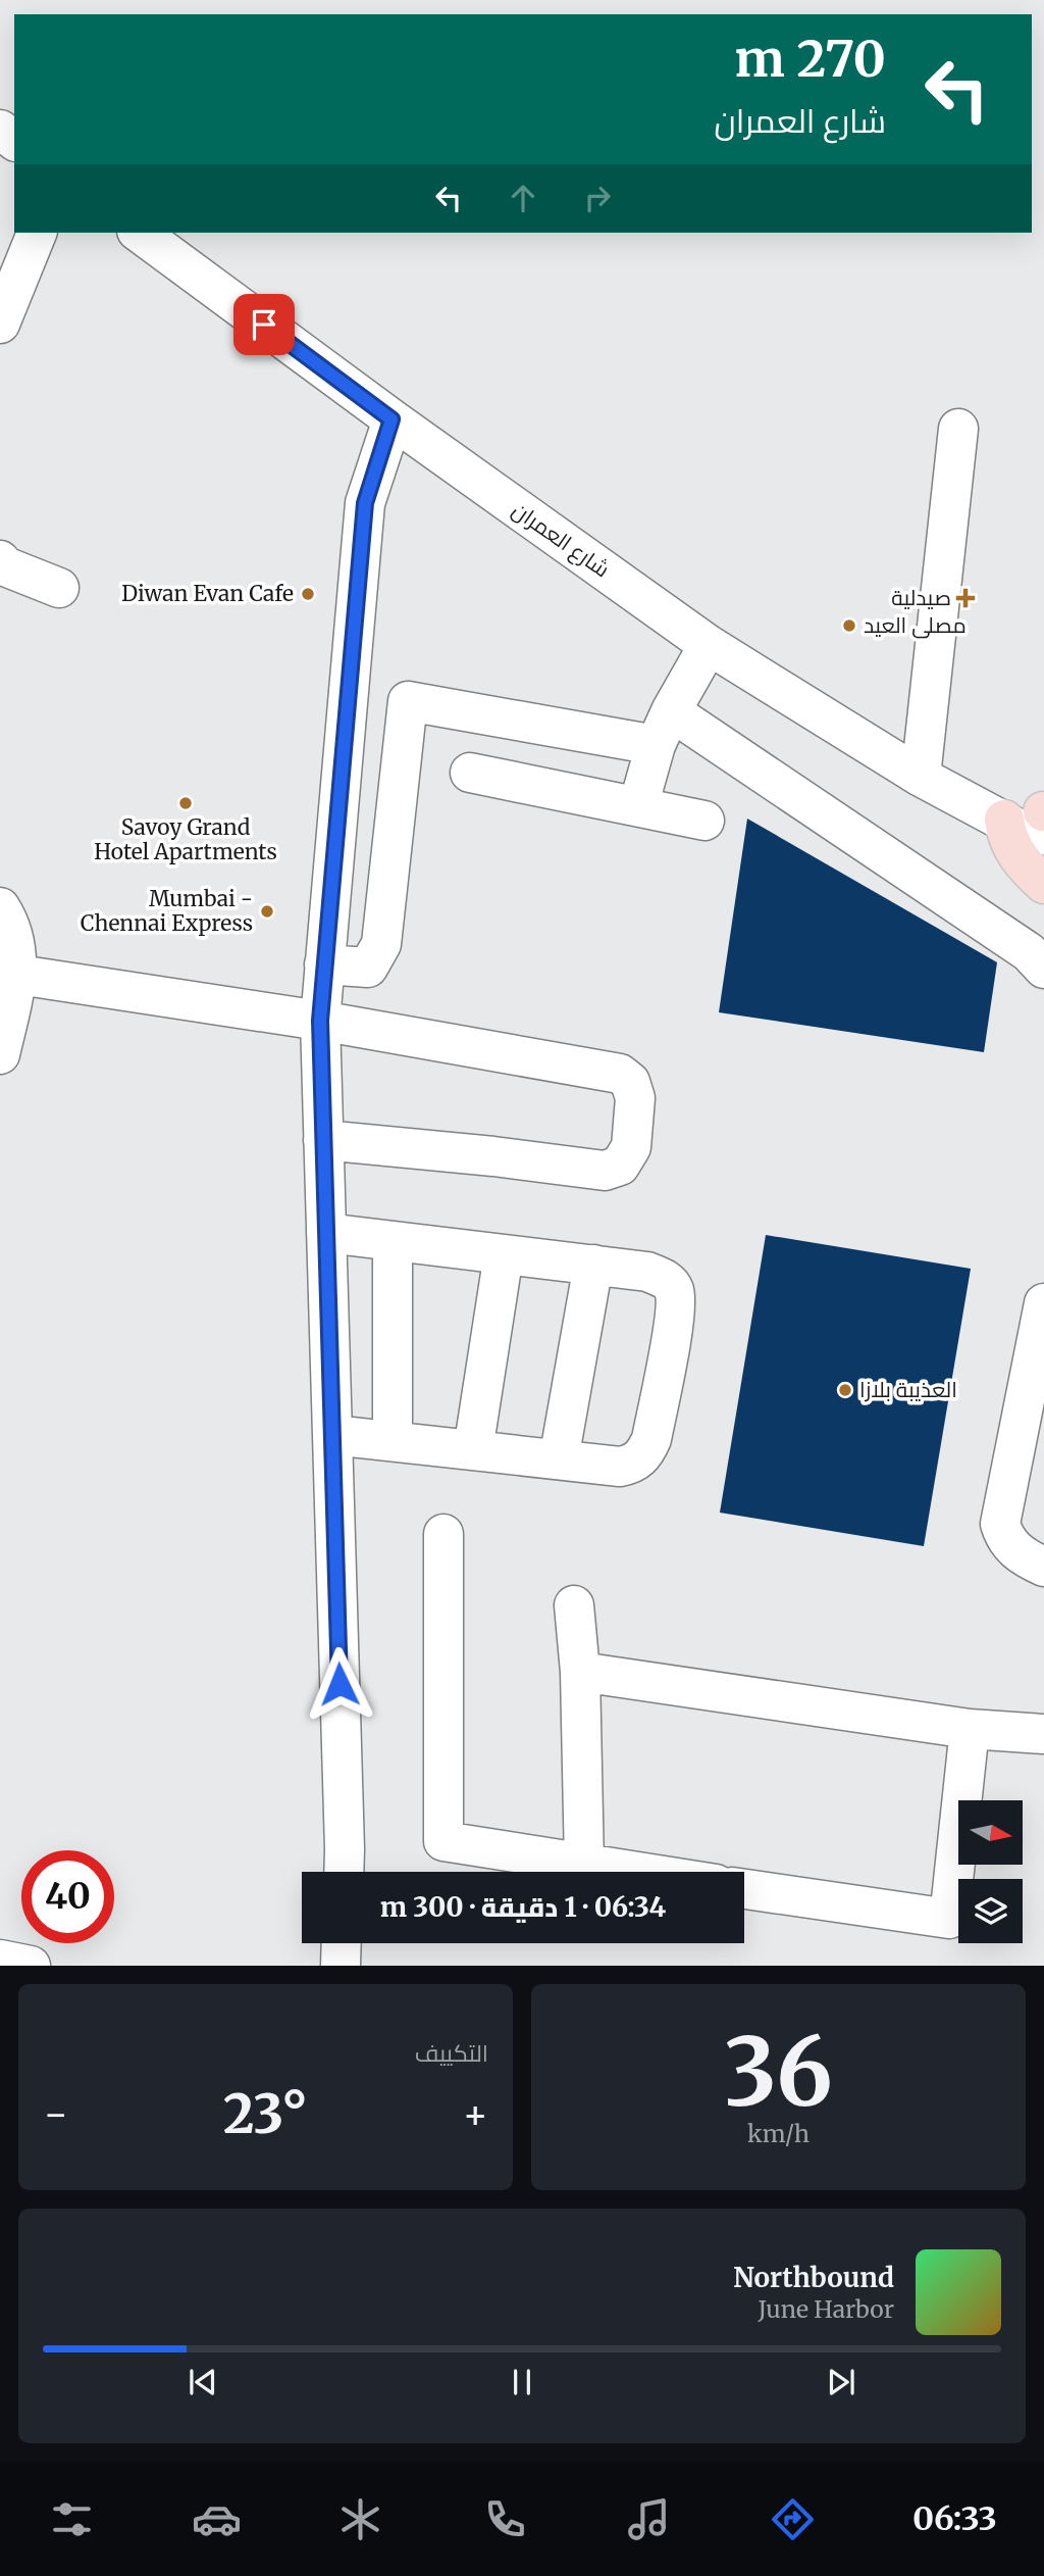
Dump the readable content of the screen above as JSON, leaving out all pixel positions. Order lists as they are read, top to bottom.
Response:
{
  "streets": {
    "street": ["شارع العمران"]
  },
  "places": {
    "other": [
      "Diwan Evan Cafe",
      "مصلى العيد",
      "Savoy Grand Hotel Apartments",
      "Mumbai - Chennai Express",
      "العذيبة بلازا"
    ],
    "health": ["صيدلية"]
  },
  "north": "right",
  "page": {
    "turn": ["270 m", "شارع العمران"],
    "limit": "40",
    "trip": "06:34 · 1 دقيقة · 300 m",
    "tile": [
      ["36", "km/h"],
      "التكييف"
    ],
    "heat": ["−", "23°", "+"],
    "song": ["Northbound", "June Harbor"],
    "tabs": "06:33"
  }
}
